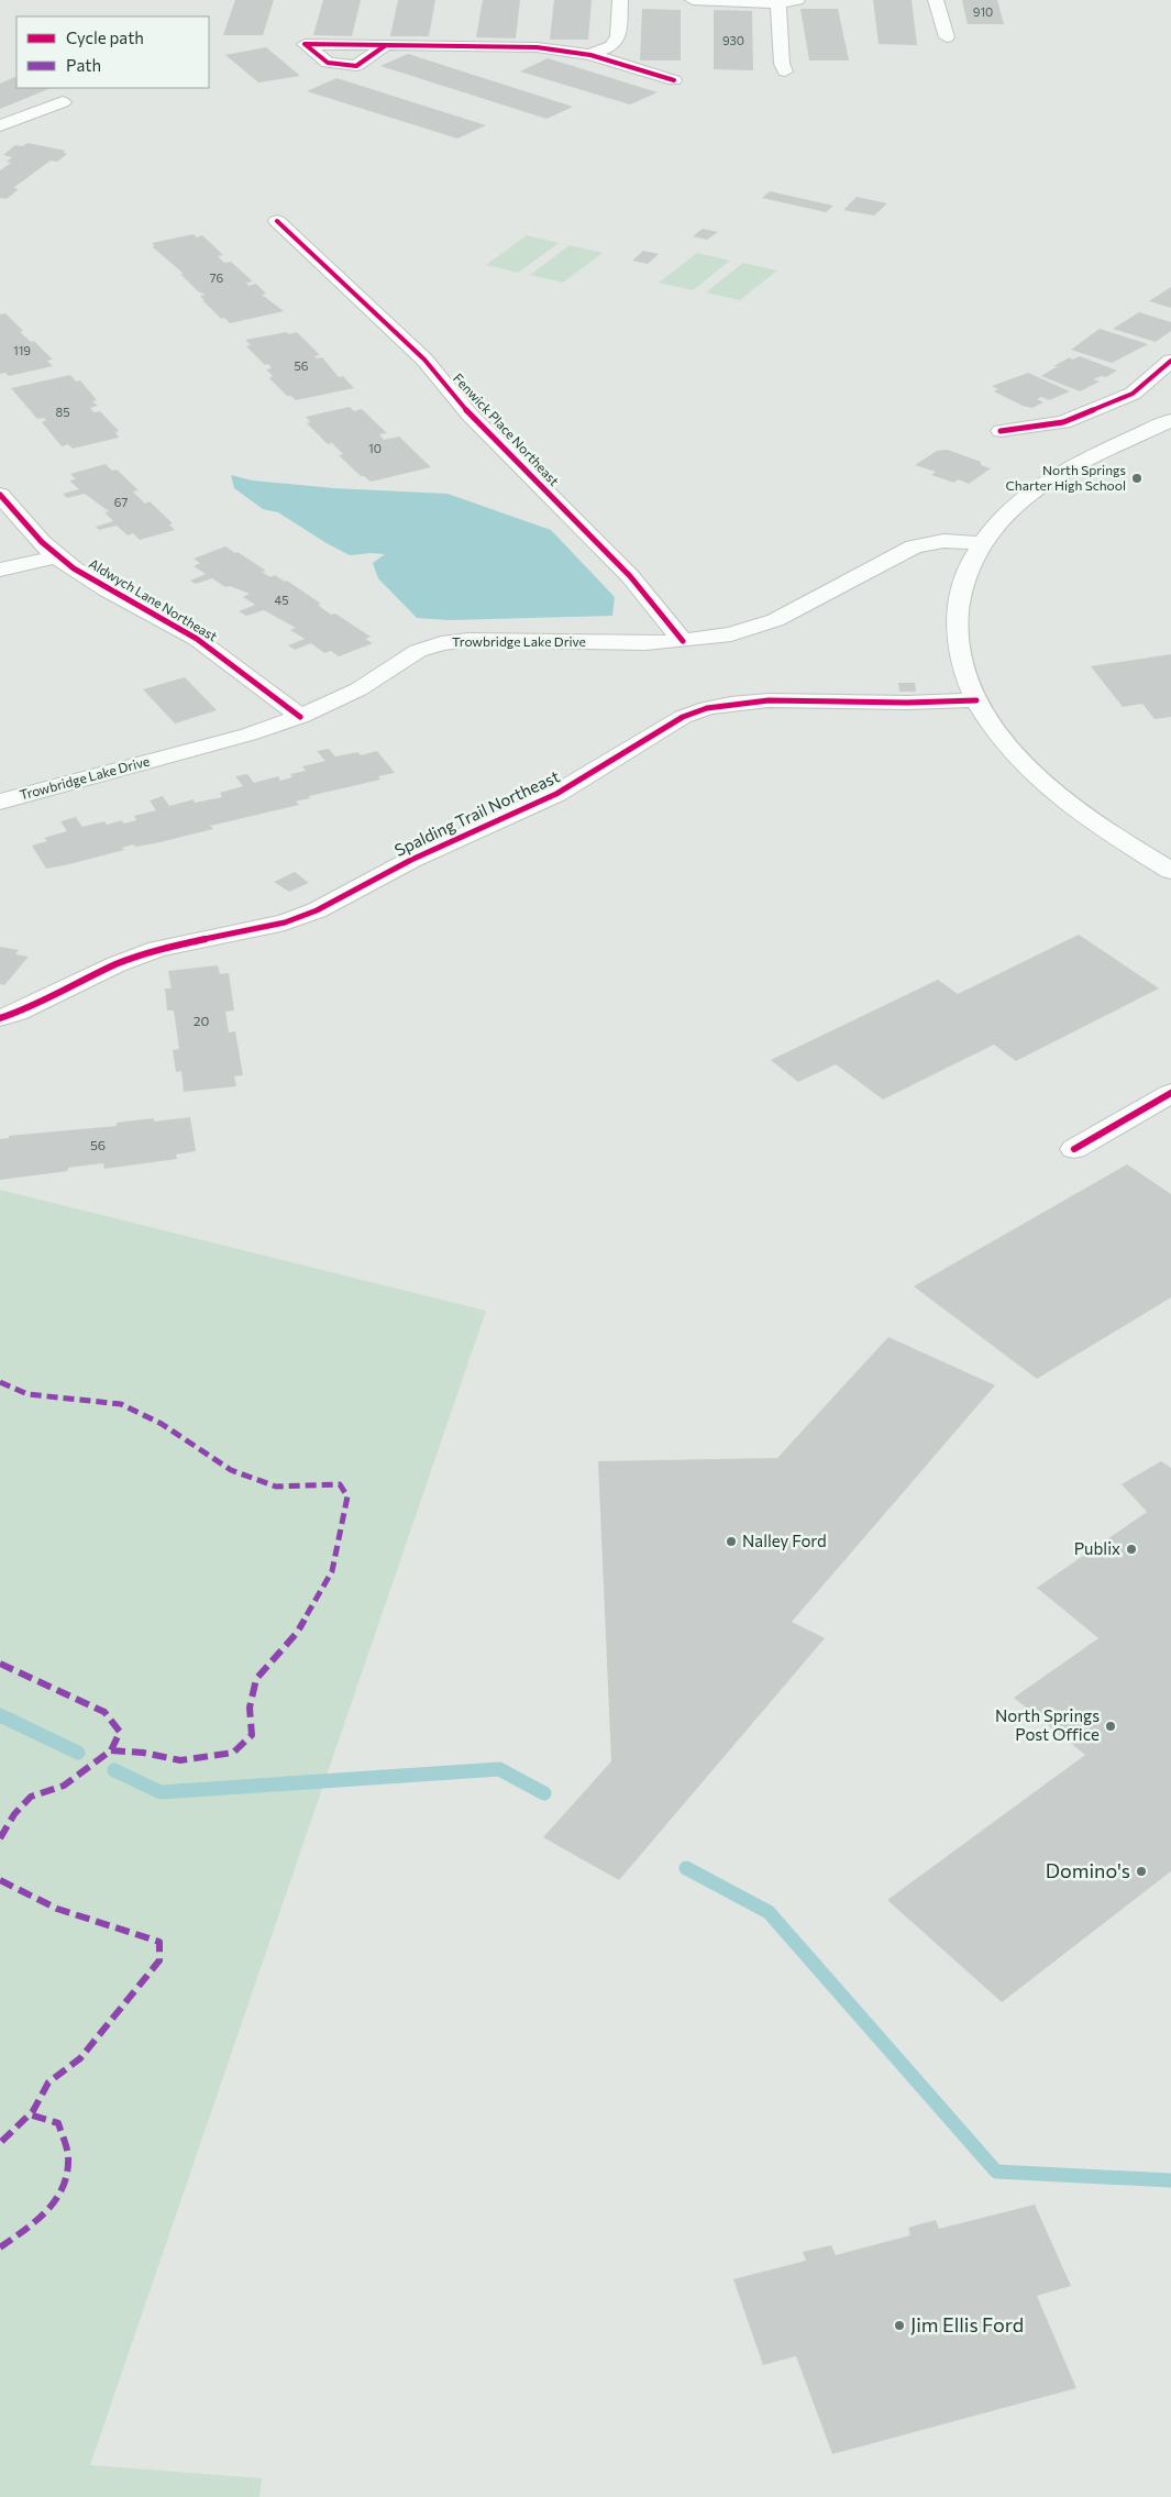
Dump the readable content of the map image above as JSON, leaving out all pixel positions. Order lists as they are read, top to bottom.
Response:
{
  "streets": {
    "street": [
      "Fenwick Place Northeast",
      "Aldwych Lane Northeast",
      "Trowbridge Lake Drive",
      "Spalding Trail Northeast"
    ]
  },
  "crossings": [
    ["Fenwick Place Northeast", "Trowbridge Lake Drive"],
    ["Aldwych Lane Northeast", "Trowbridge Lake Drive"]
  ],
  "places": [
    "North Springs Charter High School",
    "Nalley Ford",
    "Publix",
    "North Springs Post Office",
    "Domino's",
    "Jim Ellis Ford"
  ],
  "house_numbers": [
    "910",
    "930",
    "76",
    "119",
    "56",
    "85",
    "10",
    "67",
    "45",
    "20",
    "56"
  ],
  "legend": ["Cycle path", "Path"]
}
